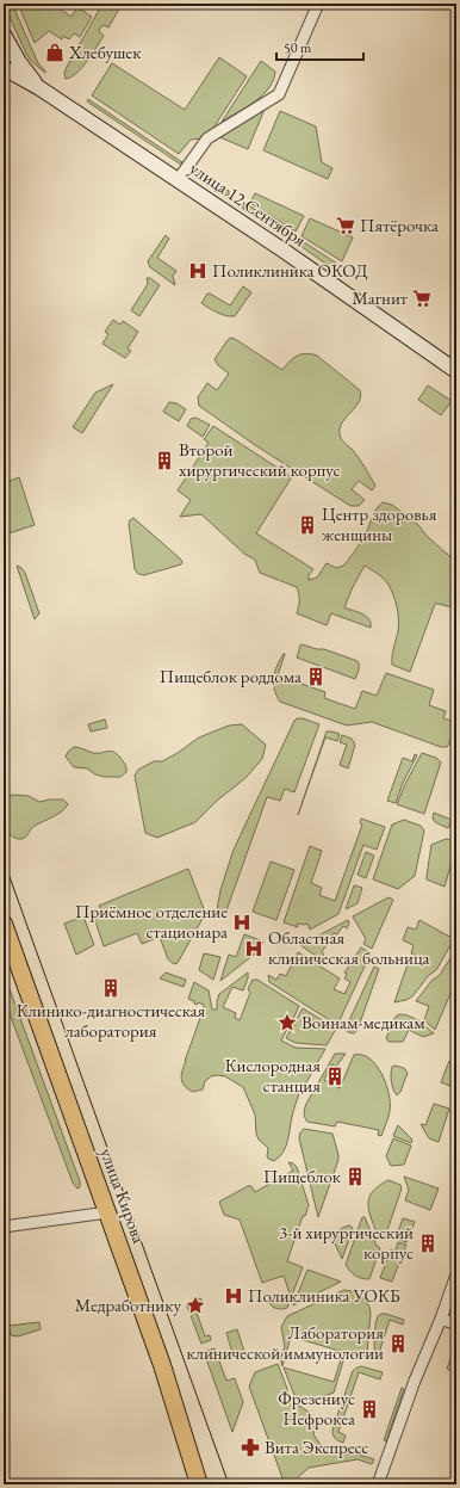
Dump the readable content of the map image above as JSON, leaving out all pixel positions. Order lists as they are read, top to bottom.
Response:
{
  "streets": {
    "main road": ["улица 12 Сентября", "улица Кирова"]
  },
  "places": {
    "shop": ["Хлебушек"],
    "supermarket": ["Пятёрочка", "Магнит"],
    "hospital": [
      "Поликлиника ОКОД",
      "Приёмное отделение стационара",
      "Областная клиническая больница",
      "Поликлиника УОКБ"
    ],
    "building": [
      "Второй хирургический корпус",
      "Центр здоровья женщины",
      "Пищеблок роддома",
      "Клинико-диагностическая лаборатория",
      "Кислородная станция",
      "Пищеблок",
      "3-й хирургический корпус",
      "Лаборатория клинической иммунологии",
      "Фрезениус Нефрокеа"
    ],
    "place": ["Воинам-медикам", "Медработнику"],
    "pharmacy": ["Вита Экспресс"]
  },
  "scale_bar": "50 m"
}
